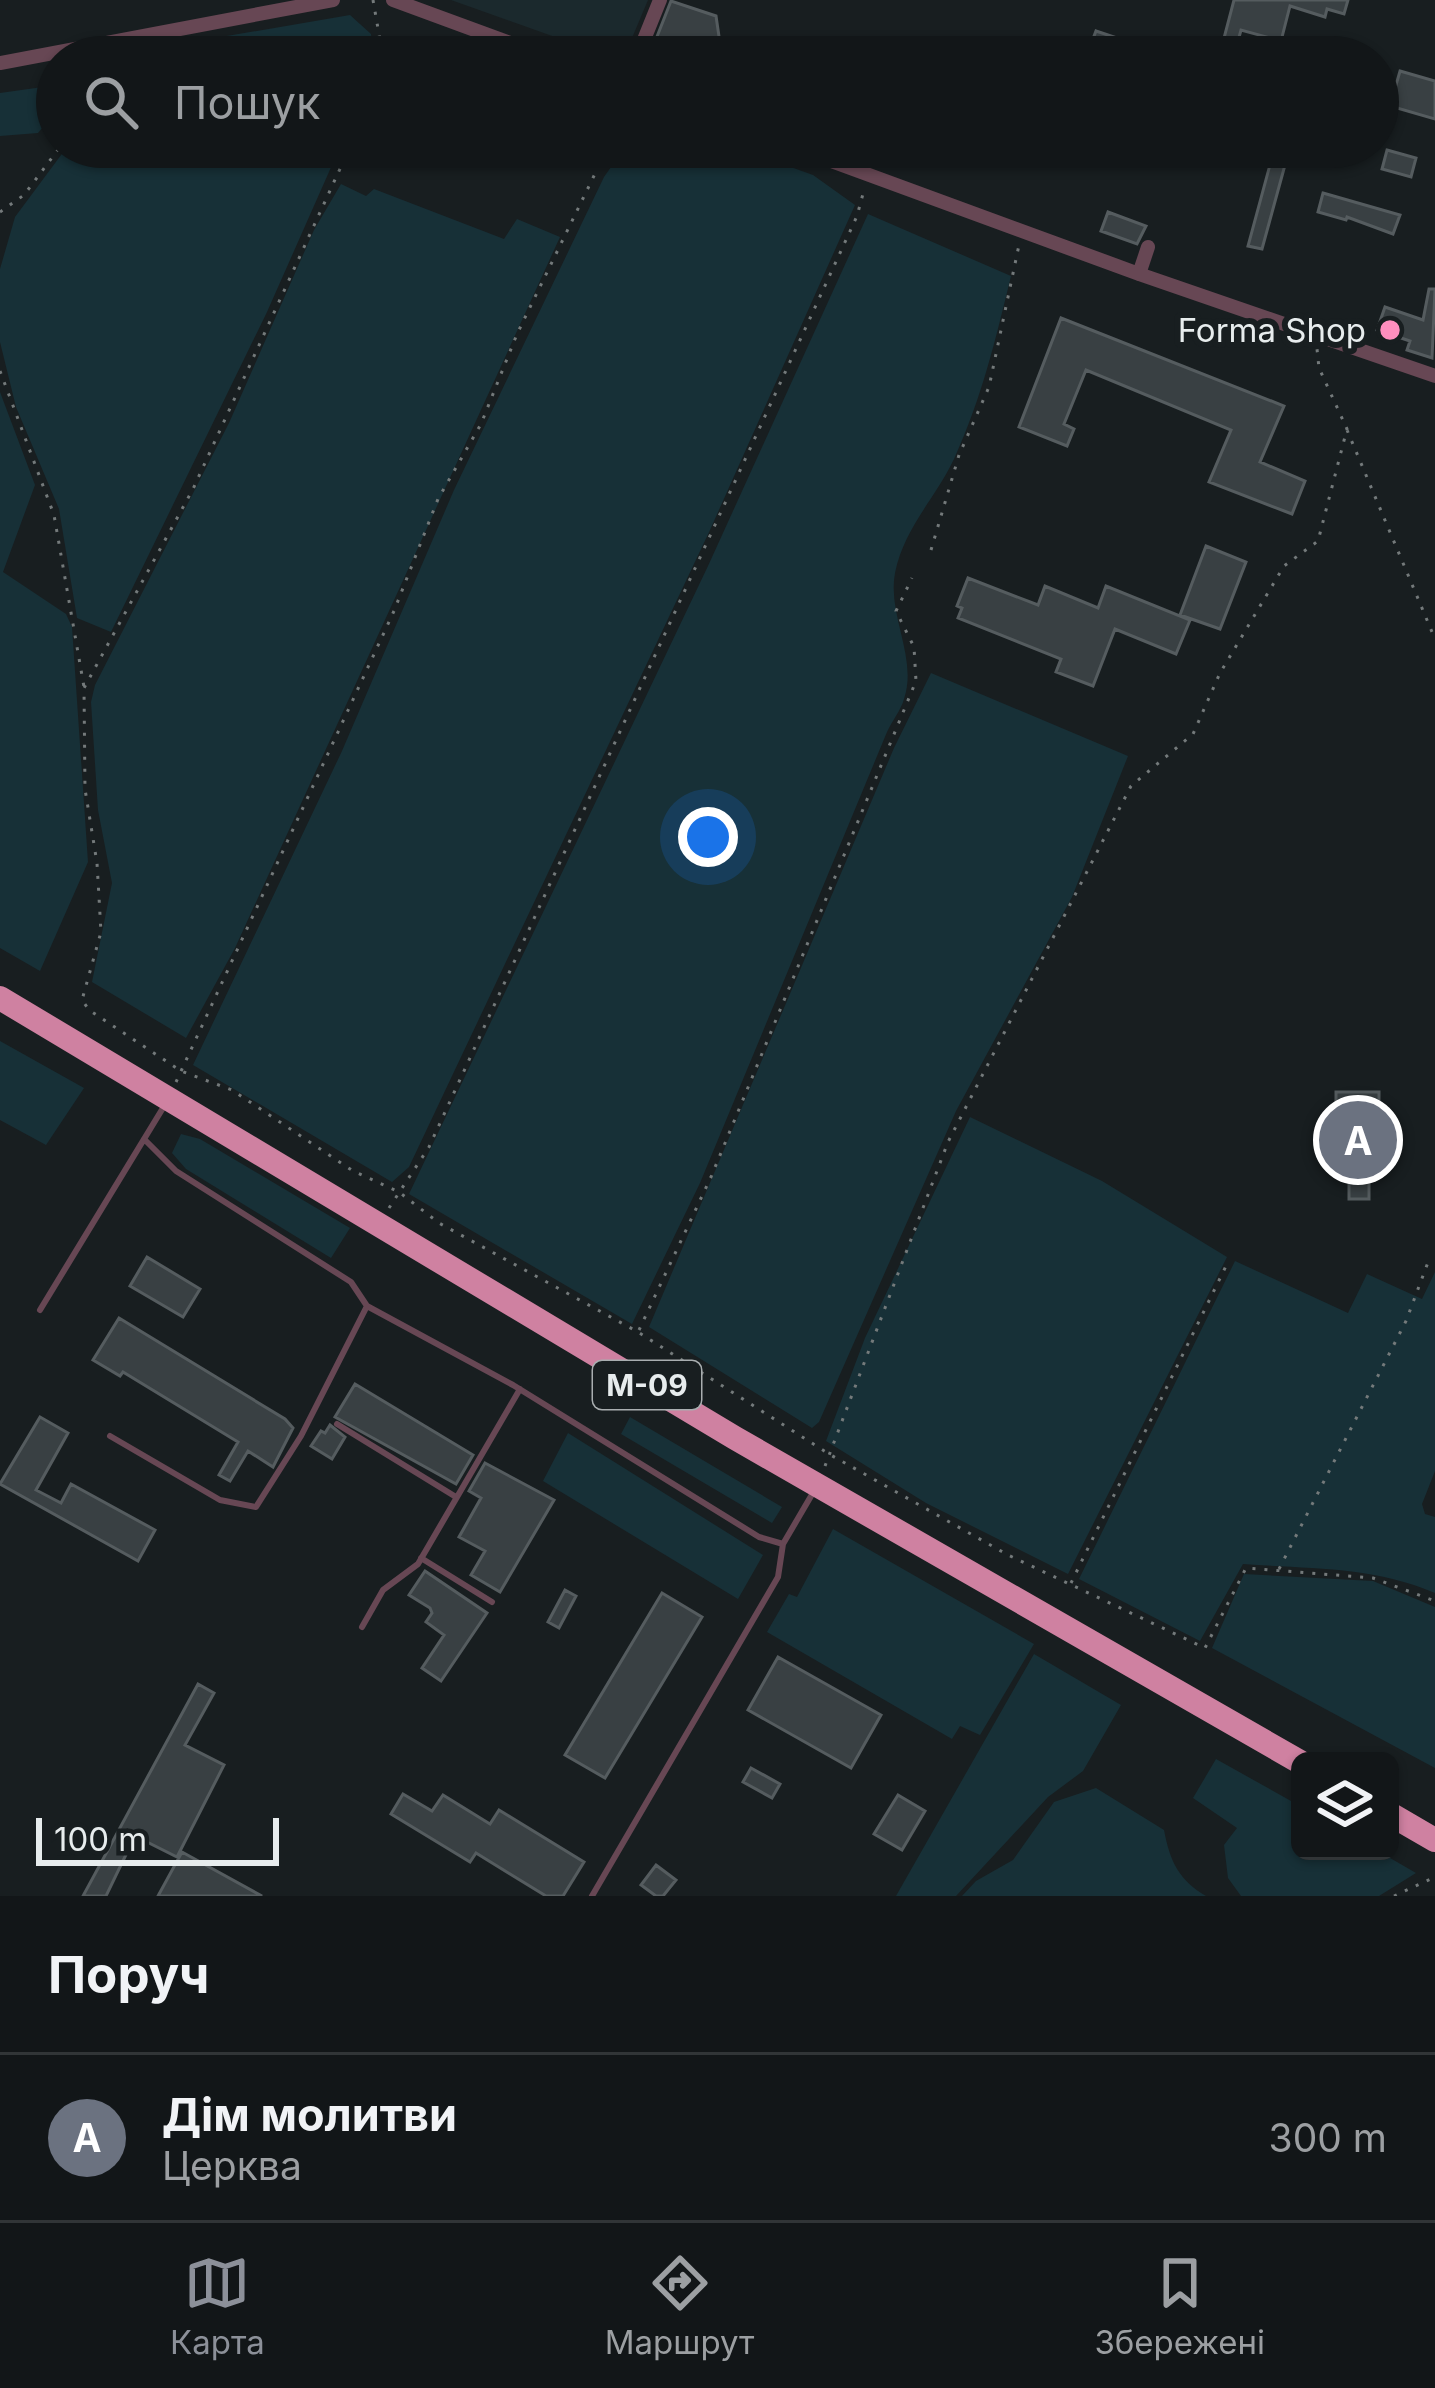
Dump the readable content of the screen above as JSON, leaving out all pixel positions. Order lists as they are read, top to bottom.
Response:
{
  "streets": {
    "highway": ["М-09"]
  },
  "places": ["Forma Shop"],
  "scale_bar": "100 m",
  "page": {
    "search": "Пошук",
    "pins": "A",
    "scale": "100 m",
    "heading": "Поруч",
    "list": [
      {
        "mark": "A",
        "name": "Дім молитви",
        "note": "Церква",
        "value": "300 m"
      }
    ],
    "nav": ["Карта", "Маршрут", "Збережені"]
  }
}
